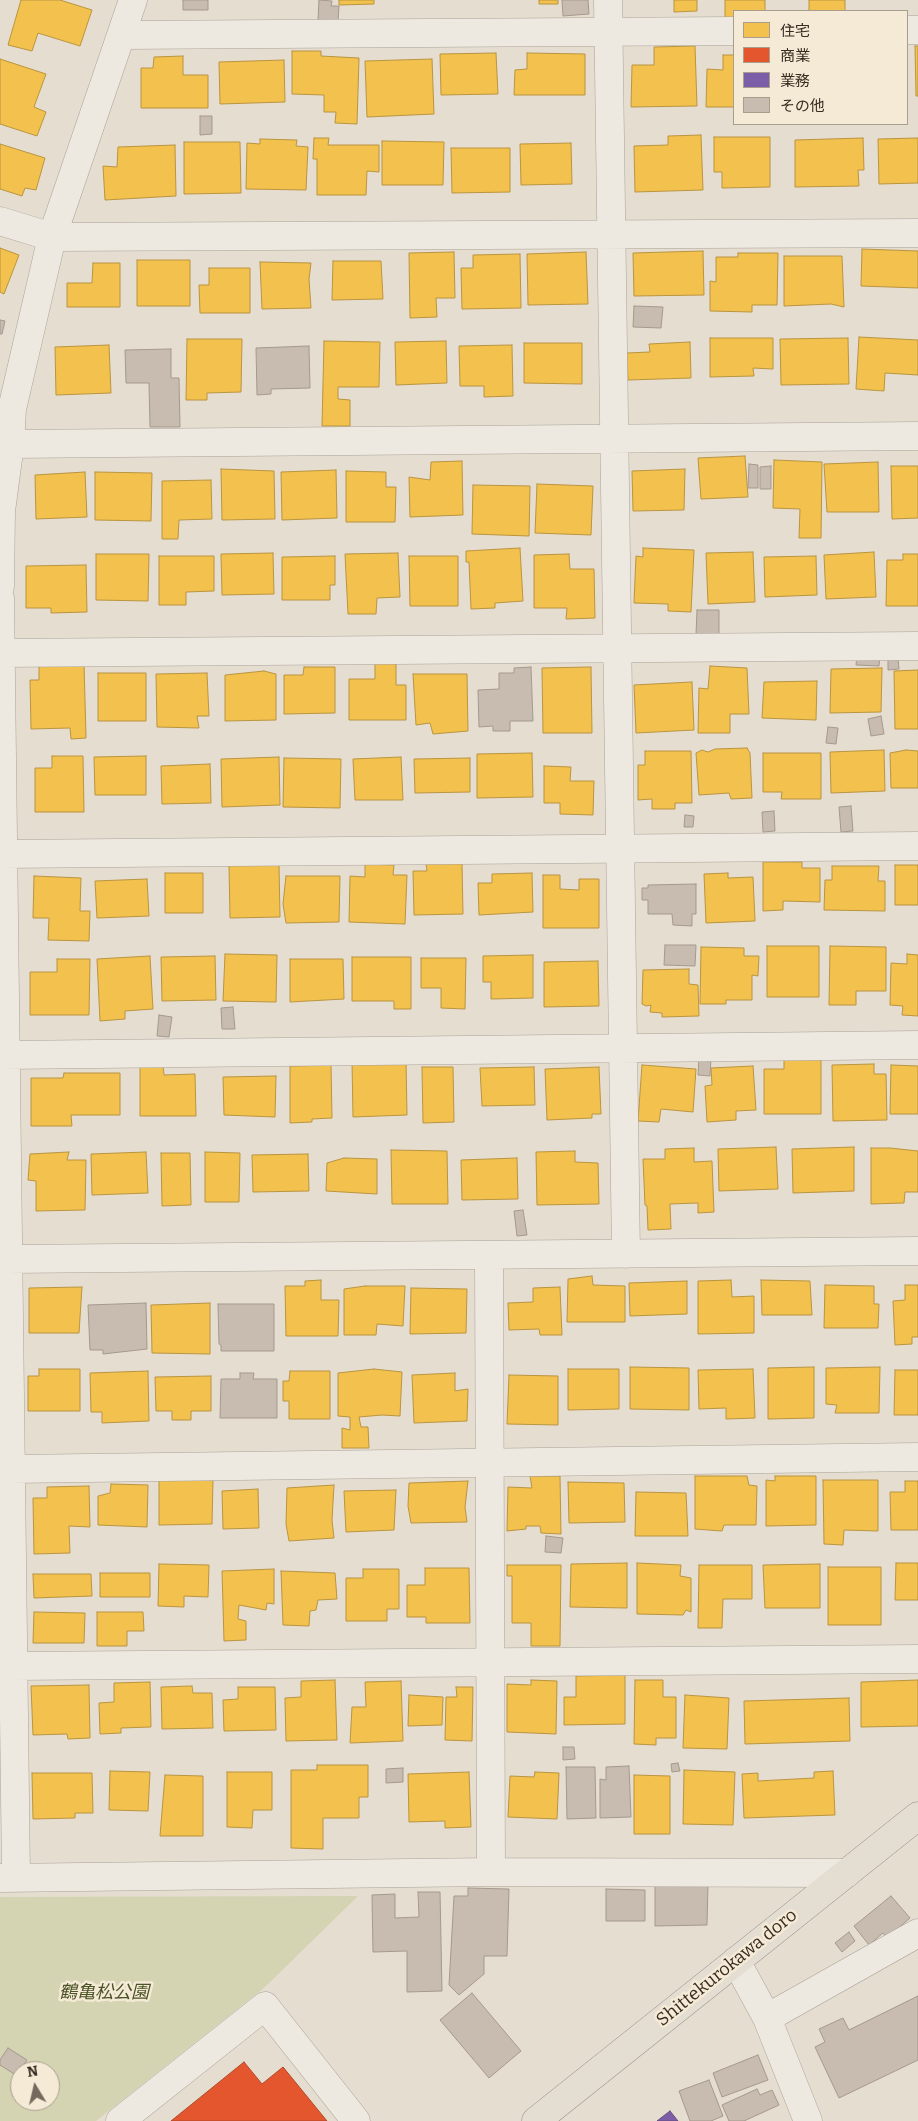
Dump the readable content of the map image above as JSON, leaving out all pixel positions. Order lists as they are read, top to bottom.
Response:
{
  "streets": {
    "main road": ["Shittekurokawa doro"]
  },
  "parks": ["鶴亀松公園"],
  "legend": [
    "住宅",
    "商業",
    "業務",
    "その他"
  ],
  "north": "top"
}
